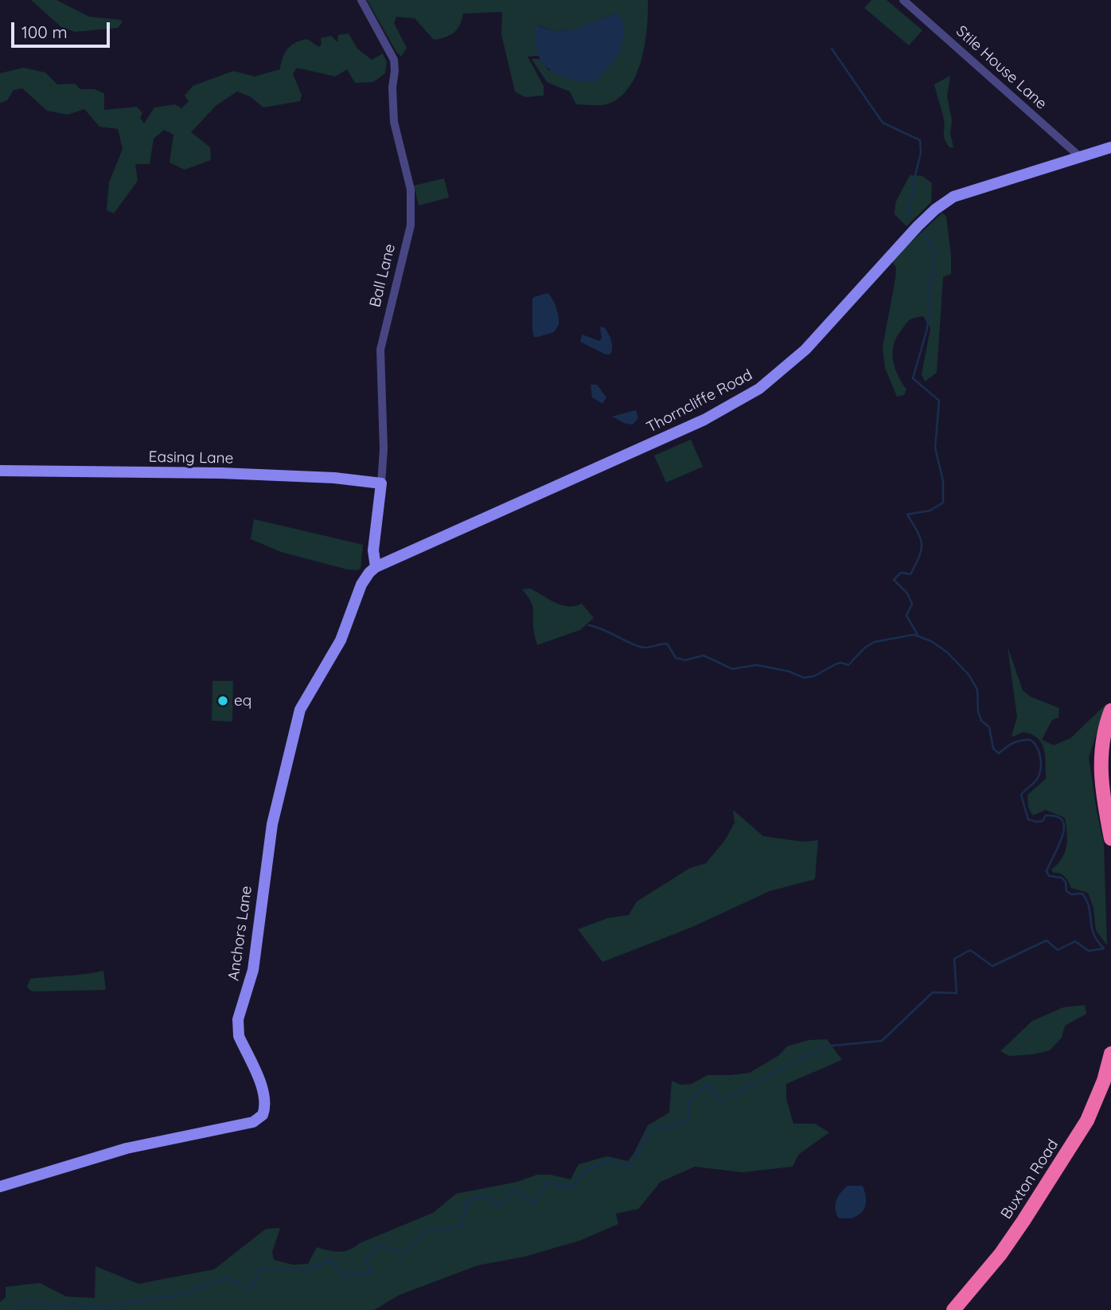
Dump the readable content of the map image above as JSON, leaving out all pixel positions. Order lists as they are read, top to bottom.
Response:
{
  "streets": {
    "highway": ["Buxton Road"],
    "street": [
      "Stile House Lane",
      "Ball Lane",
      "Thorncliffe Road",
      "Easing Lane",
      "Anchors Lane"
    ]
  },
  "crossings": [
    ["Stile House Lane", "Thorncliffe Road"],
    ["Ball Lane", "Thorncliffe Road"],
    ["Ball Lane", "Easing Lane"],
    ["Ball Lane", "Anchors Lane"],
    ["Thorncliffe Road", "Anchors Lane"]
  ],
  "places": ["eq"],
  "scale_bar": "100 m"
}
